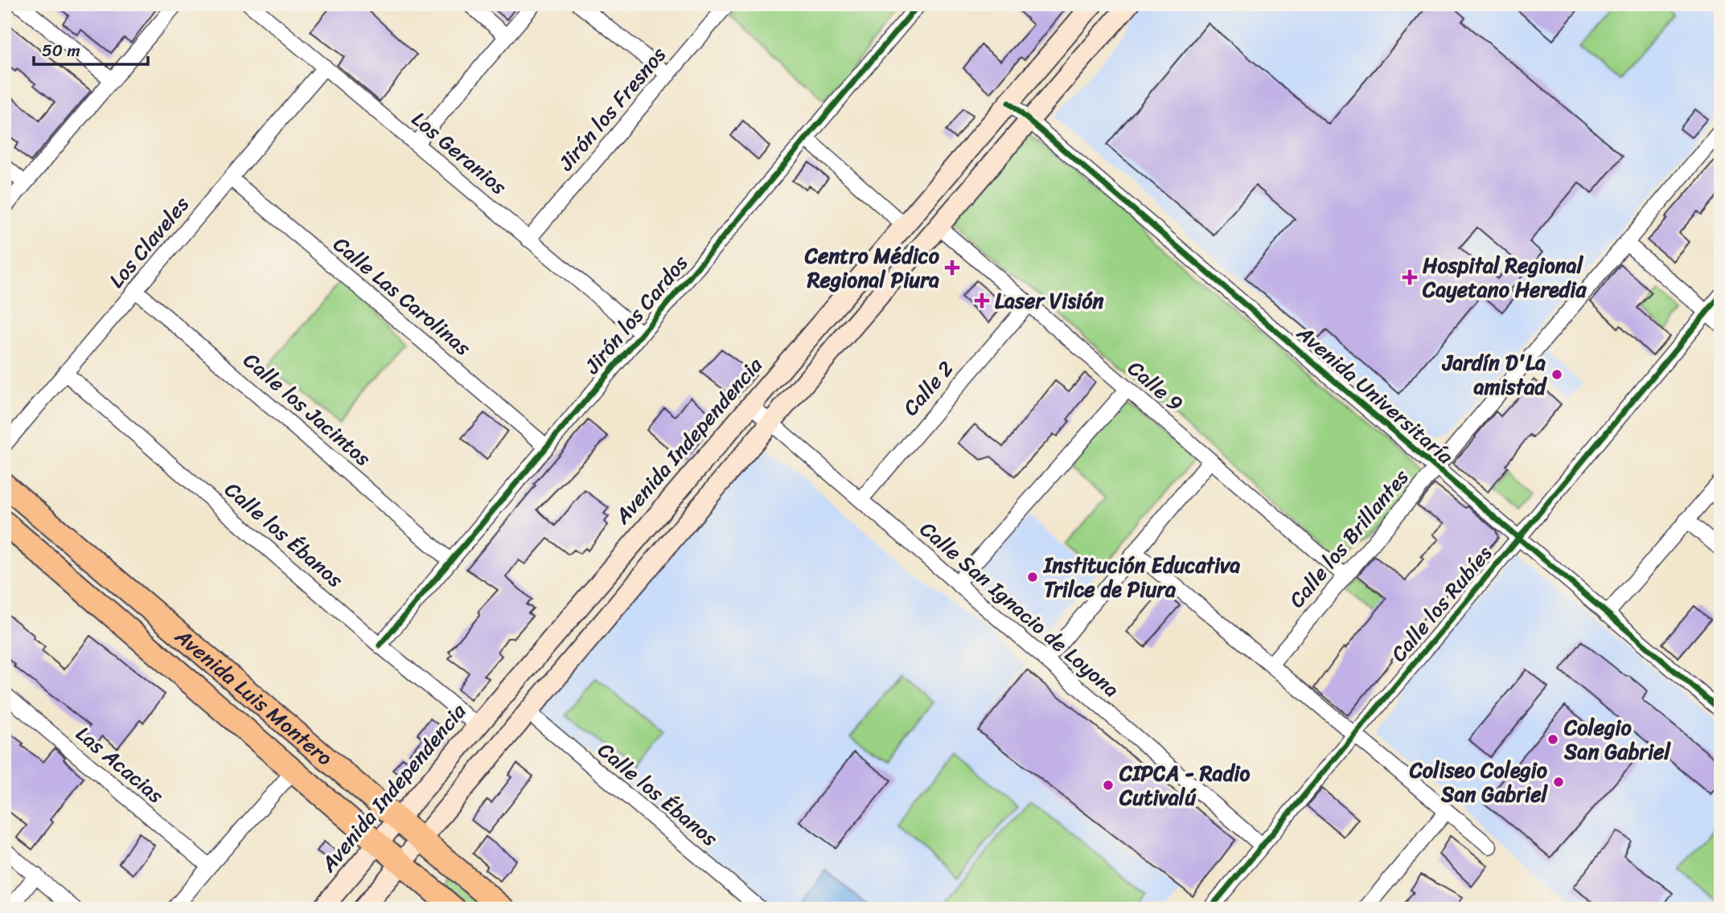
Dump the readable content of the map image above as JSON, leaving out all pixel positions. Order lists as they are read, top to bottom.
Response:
{
  "streets": {
    "main road": ["Avenida Independencia", "Avenida Luis Montero"],
    "street": [
      "Jirón los Fresnos",
      "Los Geranios",
      "Los Claveles",
      "Calle Las Carolinas",
      "Jirón los Cardos",
      "Calle 9",
      "Calle 2",
      "Avenida Universitaría",
      "Calle los Jacintos",
      "Calle los Ébanos",
      "Calle los Brillantes",
      "Calle los Rubíes",
      "Calle San Ignacio de Loyona",
      "Las Acacias"
    ]
  },
  "crossings": [
    ["Jirón los Fresnos", "Los Geranios"],
    ["Los Geranios", "Los Claveles"],
    ["Los Geranios", "Jirón los Cardos"],
    ["Los Claveles", "Calle Las Carolinas"],
    ["Los Claveles", "Calle los Jacintos"],
    ["Los Claveles", "Calle los Ébanos"],
    ["Calle Las Carolinas", "Jirón los Cardos"],
    ["Jirón los Cardos", "Calle los Jacintos"],
    ["Jirón los Cardos", "Calle los Ébanos"],
    ["Calle 9", "Calle 2"],
    ["Calle 9", "Calle los Brillantes"],
    ["Calle 2", "Calle San Ignacio de Loyona"],
    ["Avenida Universitaría", "Avenida Independencia"],
    ["Avenida Universitaría", "Calle los Brillantes"],
    ["Avenida Universitaría", "Calle los Rubíes"],
    ["Avenida Independencia", "Calle los Ébanos"],
    ["Avenida Independencia", "Calle San Ignacio de Loyona"],
    ["Avenida Independencia", "Avenida Luis Montero"],
    ["Calle los Rubíes", "Calle San Ignacio de Loyona"]
  ],
  "places": {
    "health": ["Centro Médico Regional Piura", "Hospital Regional Cayetano Heredia", "Laser Visión"],
    "other": [
      "Jardín D'La amistad",
      "Institución Educativa Trilce de Piura",
      "Colegio San Gabriel",
      "Coliseo Colegio San Gabriel",
      "CIPCA - Radio Cutivalú"
    ]
  },
  "scale_bar": "50 m"
}
